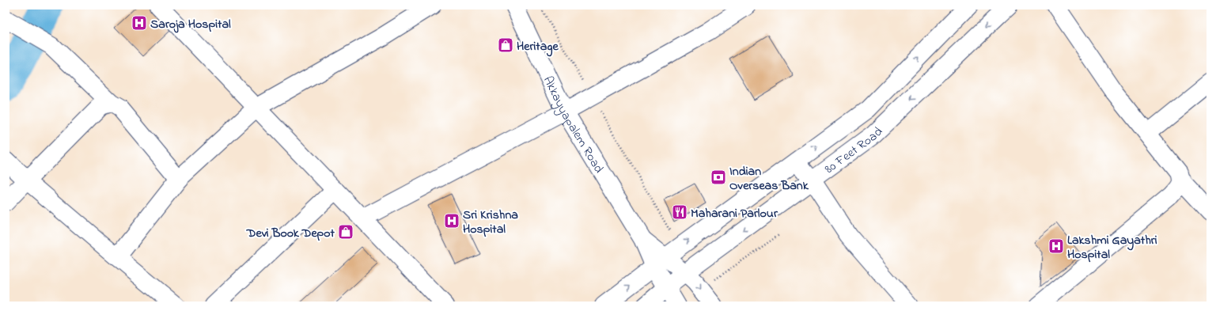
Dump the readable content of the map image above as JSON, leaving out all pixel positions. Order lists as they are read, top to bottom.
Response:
{
  "streets": {
    "street": ["Akkayyapalem Road", "80 Feet Road"]
  },
  "crossings": [
    ["Akkayyapalem Road", "80 Feet Road"]
  ],
  "places": {
    "hospital": ["Saroja Hospital", "Sri Krishna Hospital", "Lakshmi Gayathri Hospital"],
    "shop": ["Heritage", "Devi Book Depot"],
    "bank": ["Indian Overseas Bank"],
    "restaurant": ["Maharani Parlour"]
  }
}
